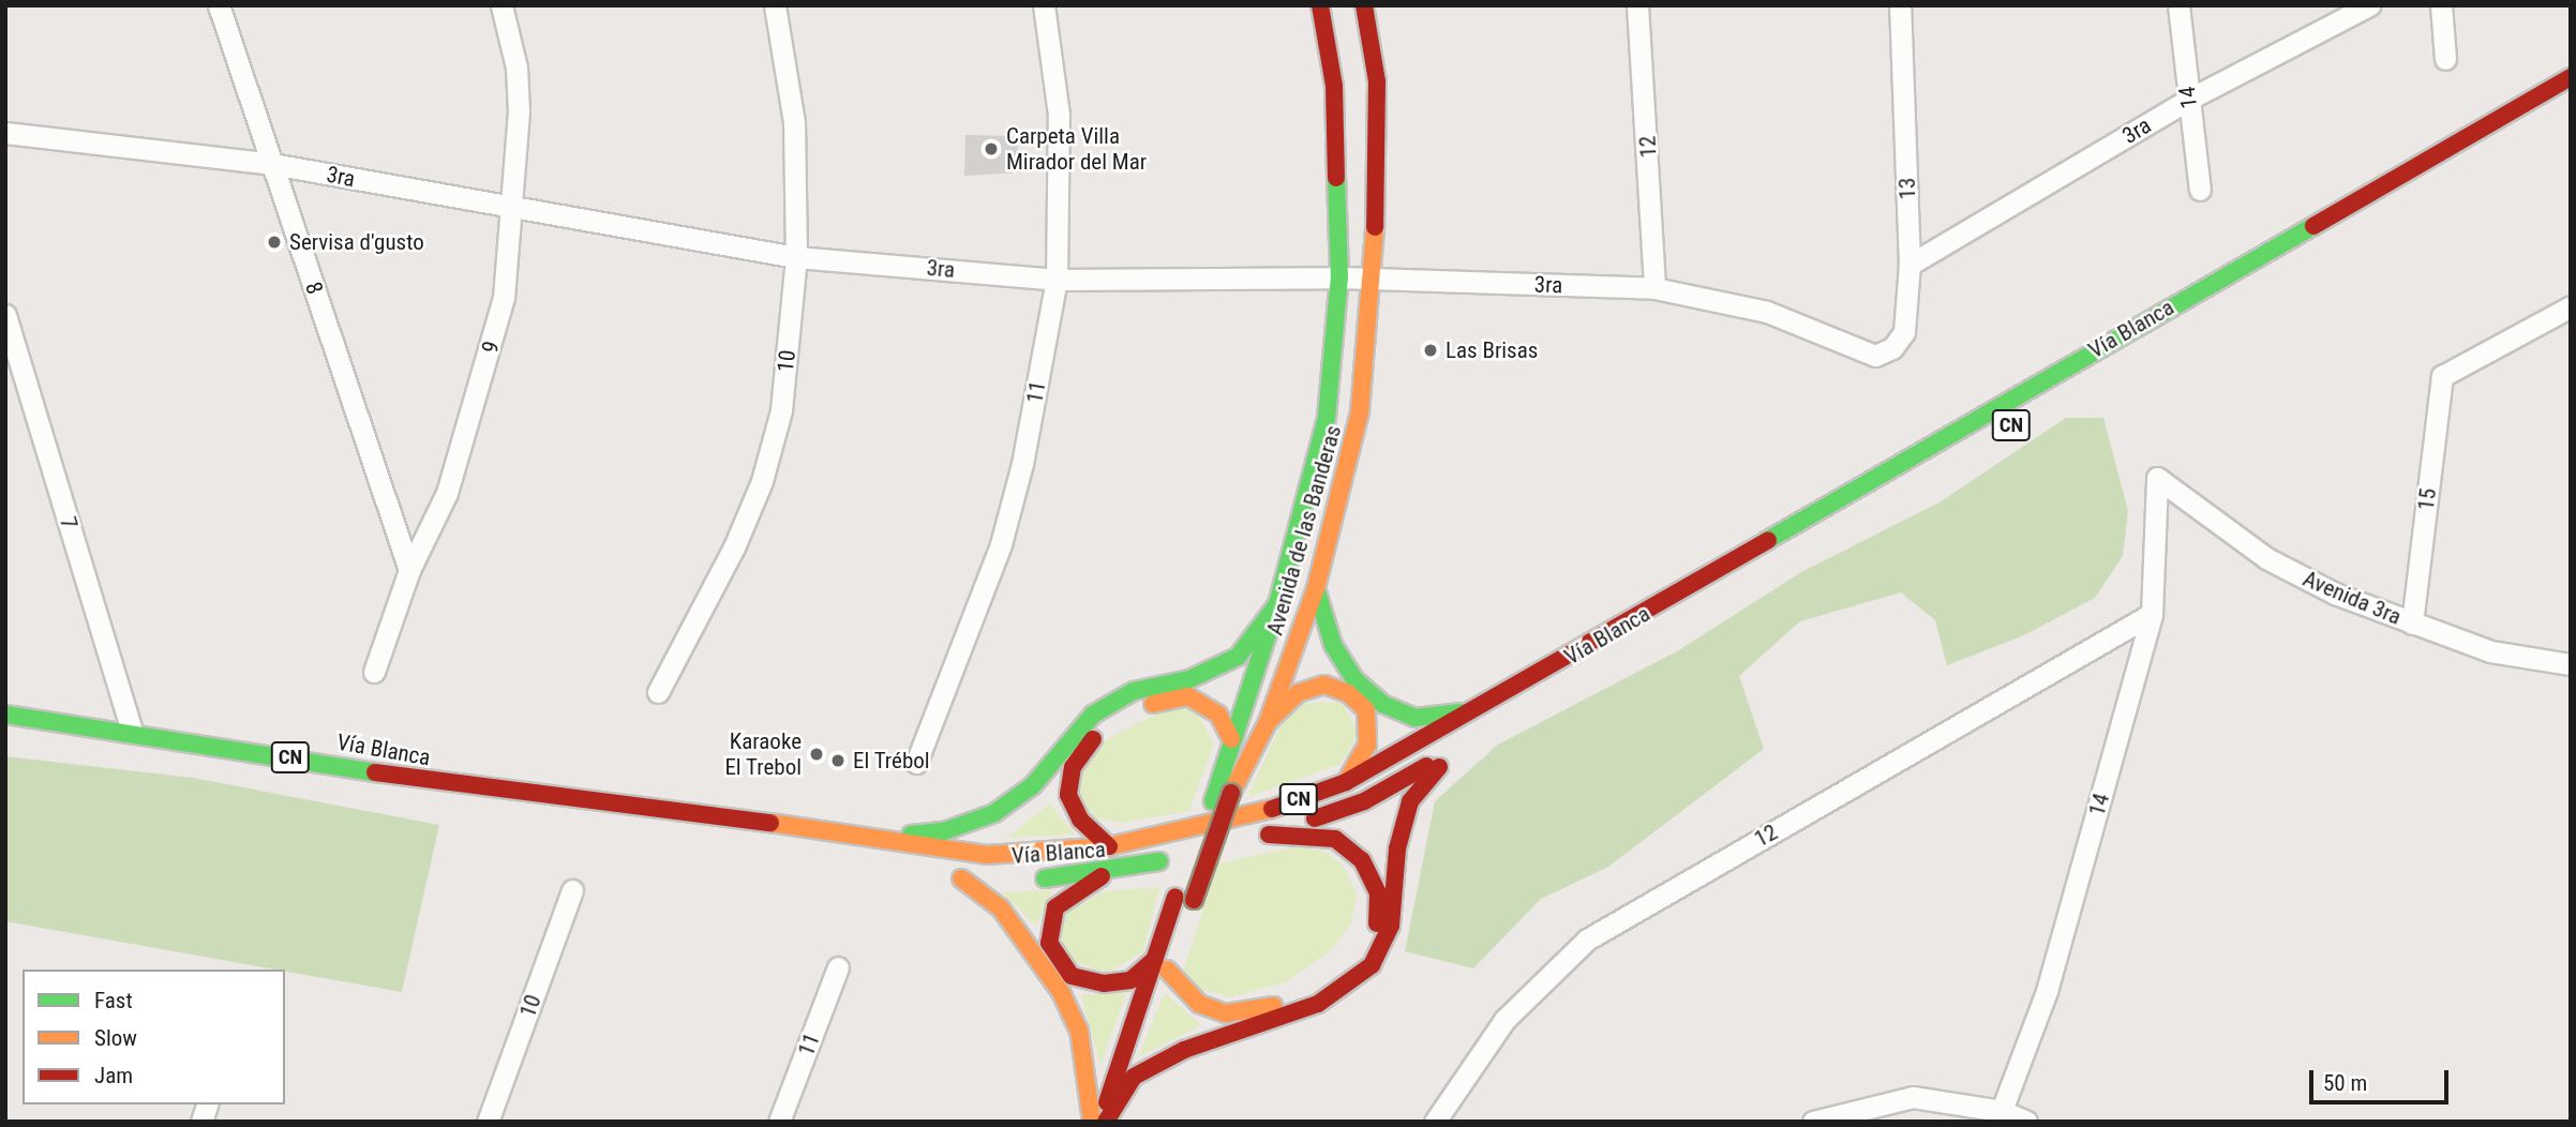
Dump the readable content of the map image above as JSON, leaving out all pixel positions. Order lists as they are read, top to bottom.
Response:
{
  "streets": {
    "main road": ["Vía Blanca", "CN", "Avenida de las Banderas"],
    "street": [
      "14",
      "3ra",
      "12",
      "13",
      "8",
      "9",
      "10",
      "11",
      "15",
      "7",
      "Avenida 3ra"
    ]
  },
  "crossings": [
    ["14", "3ra"],
    ["14", "12"],
    ["14", "Avenida 3ra"],
    ["3ra", "12"],
    ["3ra", "13"],
    ["3ra", "8"],
    ["3ra", "9"],
    ["3ra", "10"],
    ["3ra", "11"],
    ["3ra", "Avenida de las Banderas"],
    ["8", "9"],
    ["Vía Blanca", "7"],
    ["CN", "Avenida de las Banderas"],
    ["15", "Avenida 3ra"]
  ],
  "places": [
    "Carpeta Villa Mirador del Mar",
    "Servisa d'gusto",
    "Las Brisas",
    "Karaoke El Trebol",
    "El Trébol"
  ],
  "legend": ["Fast", "Slow", "Jam"],
  "scale_bar": "50 m"
}
